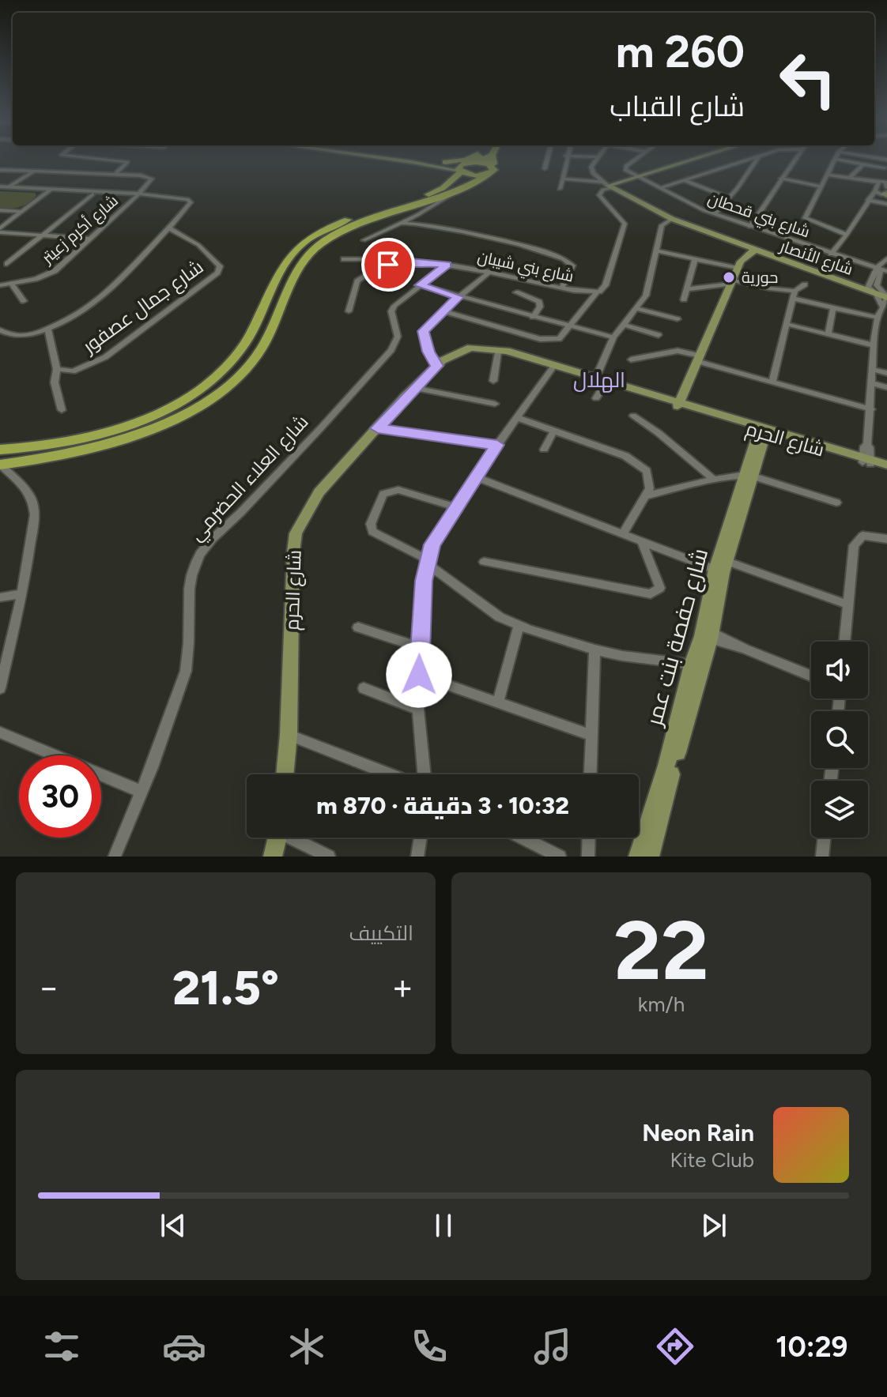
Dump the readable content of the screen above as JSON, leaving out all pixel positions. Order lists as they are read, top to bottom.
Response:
{
  "streets": {
    "street": [
      "شارع بني قحطان",
      "شارع أكرم زعيتر",
      "شارع الأنصار",
      "شارع بني شيبان",
      "شارع جمال عصفور",
      "شارع الحرم",
      "شارع العلاء الحضرمي",
      "شارع حفصة بنت عمر"
    ]
  },
  "crossings": [
    ["شارع بني قحطان", "شارع الأنصار"],
    ["شارع أكرم زعيتر", "شارع جمال عصفور"],
    ["شارع الأنصار", "شارع بني شيبان"],
    ["شارع الحرم", "شارع حفصة بنت عمر"]
  ],
  "districts": ["الهلال"],
  "places": ["حورية"],
  "page": {
    "turn": ["260 m", "شارع القباب"],
    "limit": "30",
    "trip": "10:32 · 3 دقيقة · 870 m",
    "tile": [
      ["22", "km/h"],
      "التكييف"
    ],
    "heat": ["−", "21.5°", "+"],
    "song": ["Neon Rain", "Kite Club"],
    "tabs": "10:29"
  }
}
